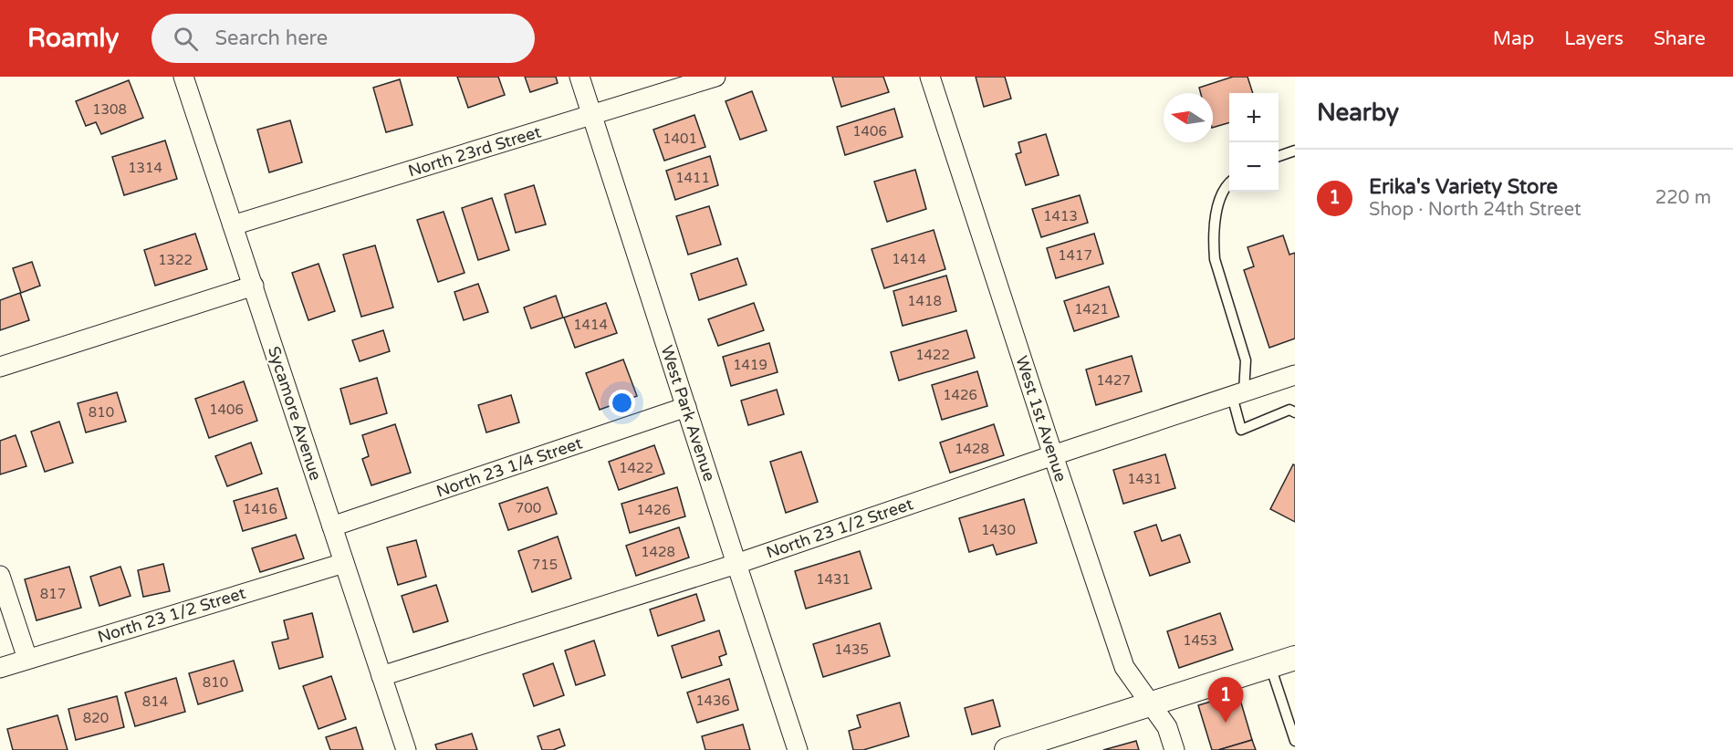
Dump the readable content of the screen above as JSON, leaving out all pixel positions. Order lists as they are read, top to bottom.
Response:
{
  "streets": {
    "street": [
      "North 23rd Street",
      "Sycamore Avenue",
      "West Park Avenue",
      "West 1st Avenue",
      "North 23 1/4 Street",
      "North 23 1/2 Street"
    ]
  },
  "crossings": [
    ["North 23rd Street", "Sycamore Avenue"],
    ["North 23rd Street", "West Park Avenue"],
    ["Sycamore Avenue", "North 23 1/4 Street"],
    ["Sycamore Avenue", "North 23 1/2 Street"],
    ["West Park Avenue", "North 23 1/4 Street"],
    ["West Park Avenue", "North 23 1/2 Street"],
    ["West 1st Avenue", "North 23 1/2 Street"]
  ],
  "house_numbers": [
    "1308",
    "1406",
    "1401",
    "1314",
    "1411",
    "1413",
    "1417",
    "1414",
    "1322",
    "1418",
    "1421",
    "1414",
    "1422",
    "1419",
    "1427",
    "1426",
    "1406",
    "810",
    "1428",
    "1422",
    "1431",
    "700",
    "1416",
    "1426",
    "1430",
    "1428",
    "715",
    "1431",
    "817",
    "1453",
    "1435",
    "810",
    "1436",
    "814",
    "820"
  ],
  "north": "left",
  "page": {
    "header": "Roamly",
    "search": "Search here",
    "nav": ["Map", "Layers", "Share"],
    "heading": "Nearby",
    "map_buttons": ["+", "−"],
    "list": [
      {
        "mark": "1",
        "name": "Erika's Variety Store",
        "note": "Shop · North 24th Street",
        "value": "220 m"
      }
    ],
    "pins": "1"
  }
}
